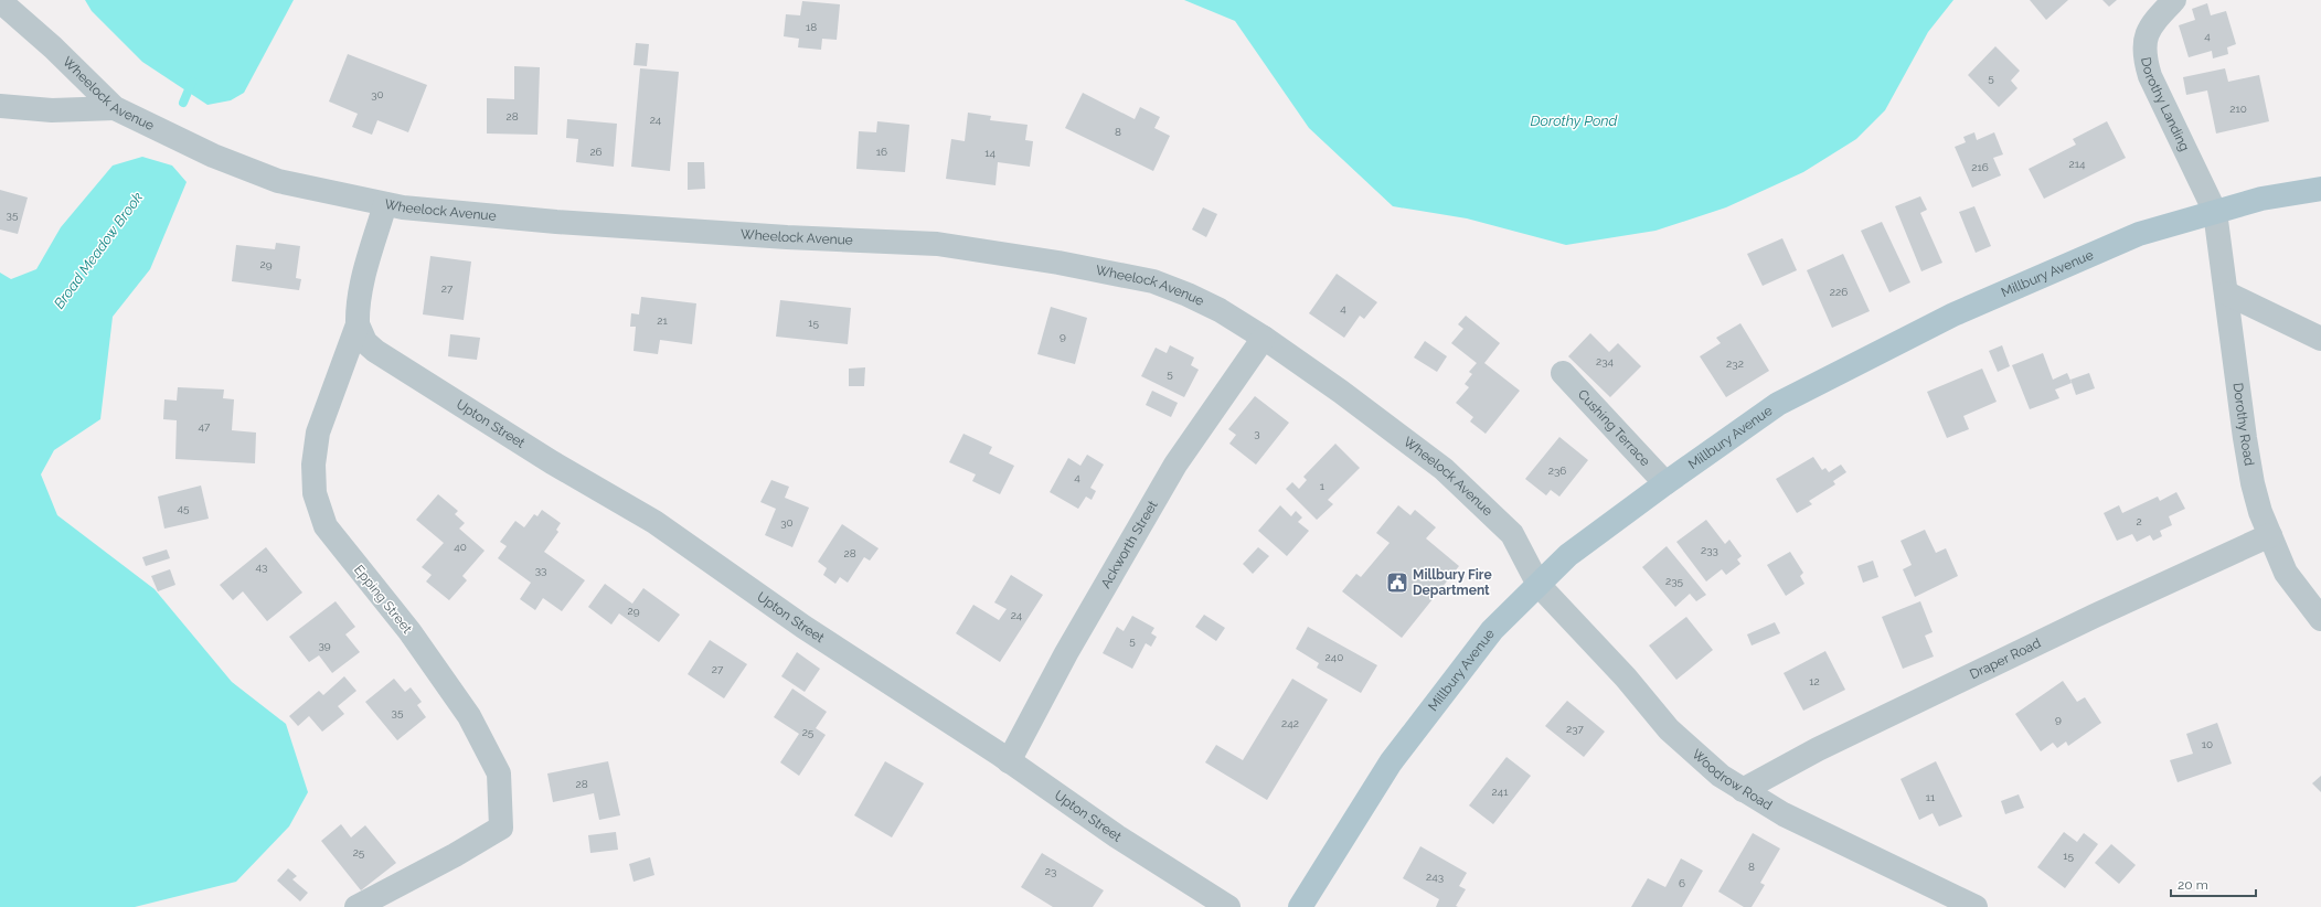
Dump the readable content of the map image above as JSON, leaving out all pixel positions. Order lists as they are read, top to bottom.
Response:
{
  "streets": {
    "main road": ["Millbury Avenue"],
    "street": [
      "Wheelock Avenue",
      "Dorothy Landing",
      "Upton Street",
      "Dorothy Road",
      "Cushing Terrace",
      "Ackworth Street",
      "Epping Street",
      "Draper Road",
      "Woodrow Road"
    ]
  },
  "crossings": [
    ["Wheelock Avenue", "Millbury Avenue"],
    ["Wheelock Avenue", "Ackworth Street"],
    ["Wheelock Avenue", "Epping Street"],
    ["Wheelock Avenue", "Woodrow Road"],
    ["Dorothy Landing", "Millbury Avenue"],
    ["Dorothy Landing", "Dorothy Road"],
    ["Millbury Avenue", "Dorothy Road"],
    ["Millbury Avenue", "Cushing Terrace"],
    ["Millbury Avenue", "Woodrow Road"],
    ["Upton Street", "Ackworth Street"],
    ["Upton Street", "Epping Street"],
    ["Dorothy Road", "Draper Road"],
    ["Draper Road", "Woodrow Road"]
  ],
  "water": ["Dorothy Pond", "Broad Meadow Brook"],
  "places": {
    "public building": ["Millbury Fire Department"]
  },
  "house_numbers": [
    "18",
    "4",
    "5",
    "30",
    "210",
    "28",
    "24",
    "8",
    "26",
    "16",
    "14",
    "214",
    "216",
    "35",
    "29",
    "27",
    "226",
    "4",
    "21",
    "15",
    "9",
    "234",
    "232",
    "5",
    "47",
    "3",
    "236",
    "4",
    "1",
    "45",
    "2",
    "30",
    "40",
    "233",
    "28",
    "43",
    "33",
    "235",
    "29",
    "24",
    "5",
    "39",
    "240",
    "27",
    "12",
    "35",
    "9",
    "242",
    "237",
    "25",
    "10",
    "28",
    "241",
    "11",
    "25",
    "15",
    "8",
    "23",
    "243",
    "6"
  ],
  "scale_bar": "20 m"
}
